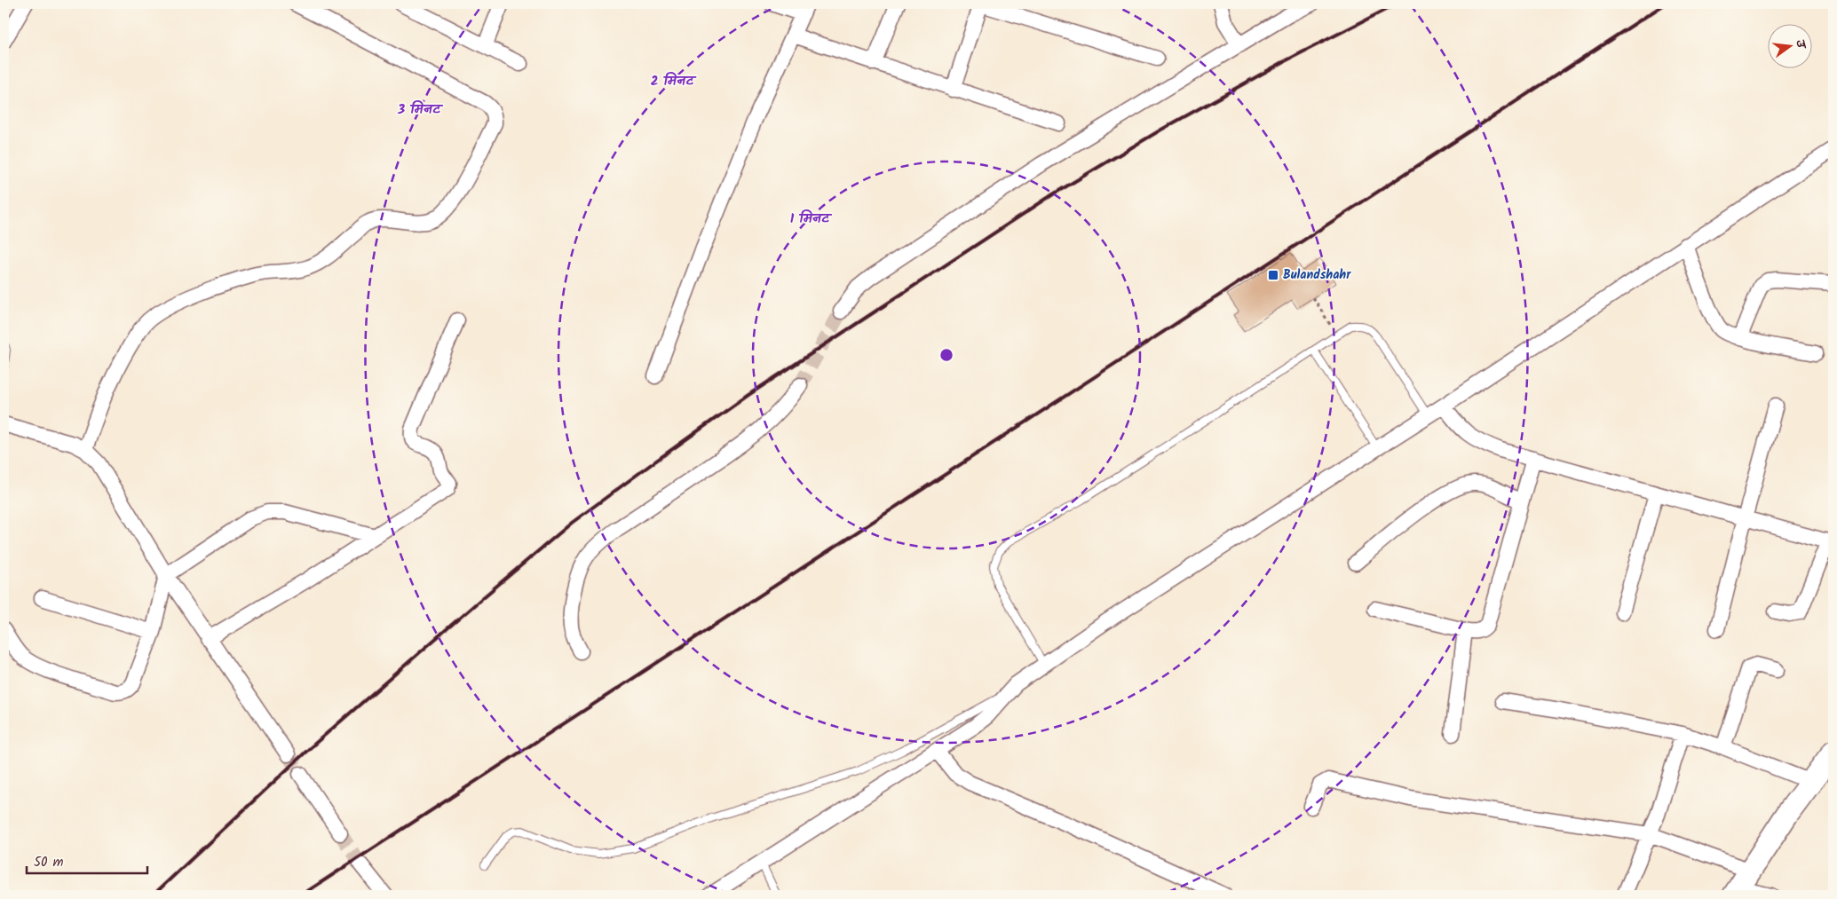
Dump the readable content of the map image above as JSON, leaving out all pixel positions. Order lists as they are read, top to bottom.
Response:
{
  "places": {
    "transit": ["Bulandshahr"]
  },
  "scale_bar": "50 m",
  "north": "right",
  "rings": ["2 मिनट", "3 मिनट", "1 मिनट"]
}
